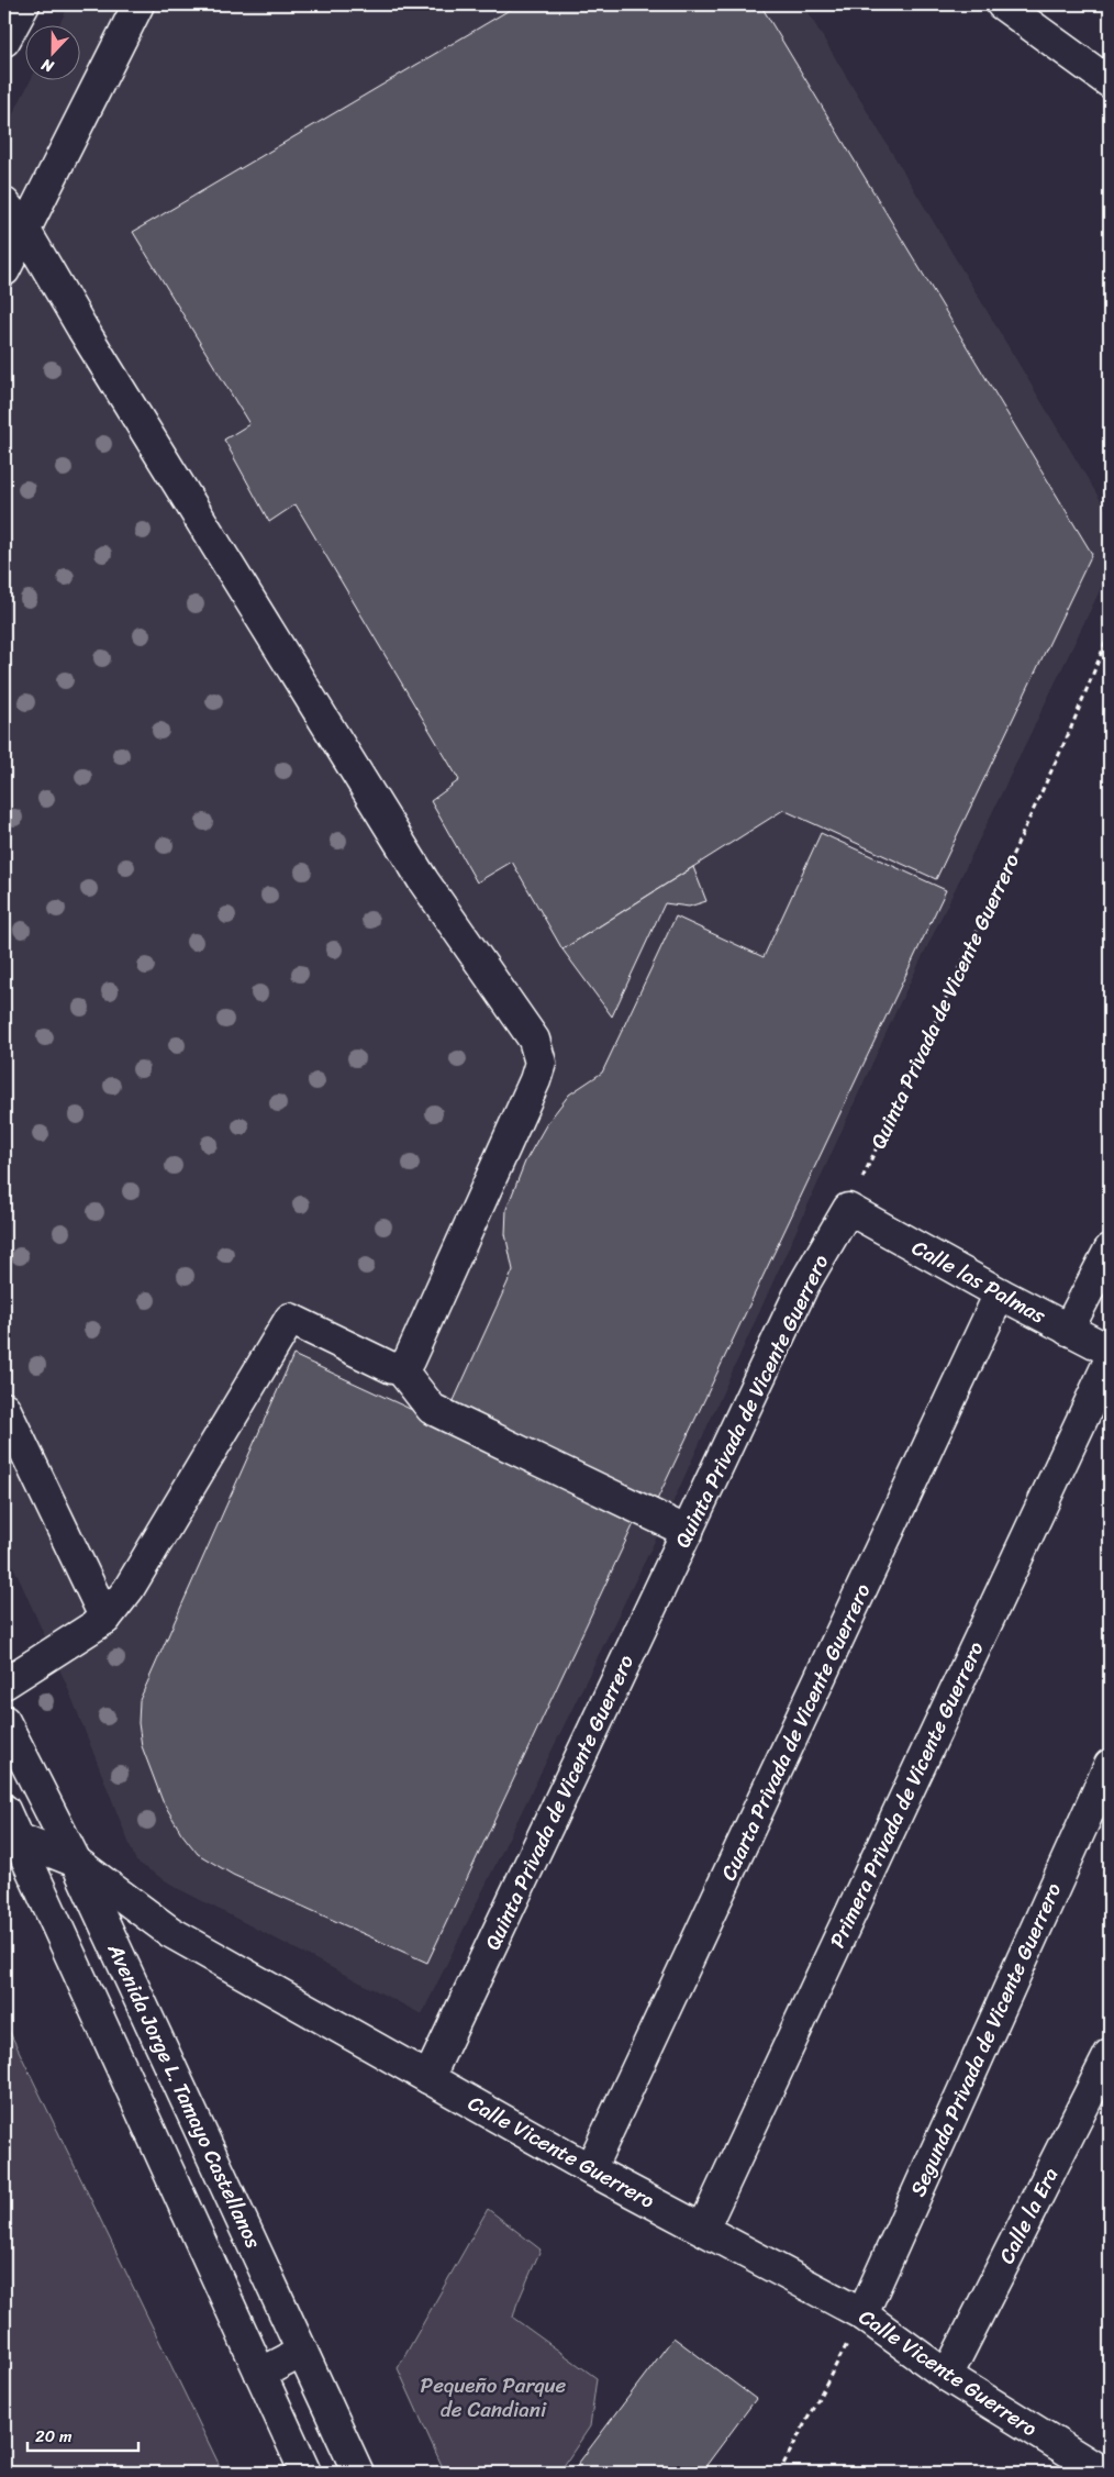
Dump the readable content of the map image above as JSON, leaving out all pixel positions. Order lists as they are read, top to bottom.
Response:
{
  "streets": {
    "street": [
      "Quinta Privada de Vicente Guerrero",
      "Calle las Palmas",
      "Cuarta Privada de Vicente Guerrero",
      "Primera Privada de Vicente Guerrero",
      "Segunda Privada de Vicente Guerrero",
      "Avenida Jorge L. Tamayo Castellanos",
      "Calle Vicente Guerrero",
      "Calle la Era"
    ]
  },
  "crossings": [
    ["Quinta Privada de Vicente Guerrero", "Calle las Palmas"],
    ["Quinta Privada de Vicente Guerrero", "Calle Vicente Guerrero"],
    ["Calle las Palmas", "Cuarta Privada de Vicente Guerrero"],
    ["Cuarta Privada de Vicente Guerrero", "Calle Vicente Guerrero"],
    ["Primera Privada de Vicente Guerrero", "Calle Vicente Guerrero"],
    ["Segunda Privada de Vicente Guerrero", "Calle Vicente Guerrero"],
    ["Avenida Jorge L. Tamayo Castellanos", "Calle Vicente Guerrero"],
    ["Calle Vicente Guerrero", "Calle la Era"]
  ],
  "parks": ["Pequeño Parque de Candiani"],
  "scale_bar": "20 m",
  "north": "bottom"
}
